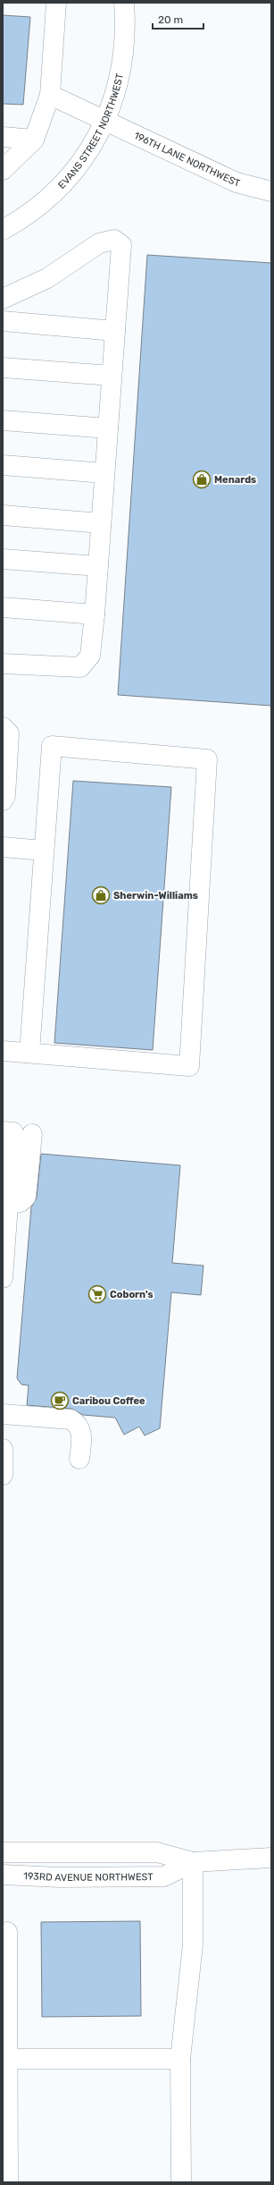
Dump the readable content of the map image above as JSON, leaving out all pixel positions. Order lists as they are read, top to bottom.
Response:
{
  "streets": {
    "street": ["EVANS STREET NORTHWEST", "196TH LANE NORTHWEST", "193RD AVENUE NORTHWEST"]
  },
  "crossings": [
    ["EVANS STREET NORTHWEST", "196TH LANE NORTHWEST"]
  ],
  "places": {
    "shop": ["Menards", "Sherwin-Williams"],
    "supermarket": ["Coborn's"],
    "cafe": ["Caribou Coffee"]
  },
  "scale_bar": "20 m"
}
